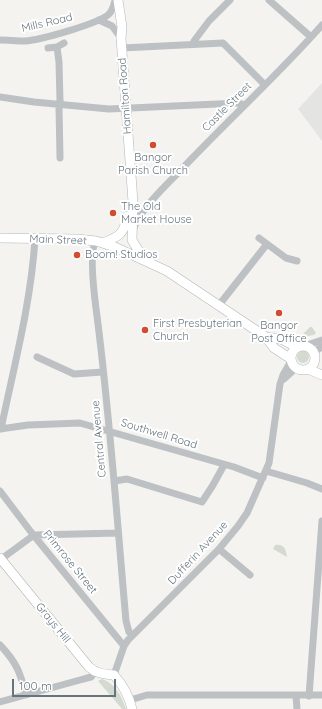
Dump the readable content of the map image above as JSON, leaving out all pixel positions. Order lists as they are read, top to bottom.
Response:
{
  "streets": {
    "main road": ["Hamilton Road", "Main Street", "Grays Hill"],
    "street": [
      "Mills Road",
      "Castle Street",
      "Southwell Road",
      "Central Avenue",
      "Dufferin Avenue",
      "Primrose Street"
    ]
  },
  "crossings": [
    ["Hamilton Road", "Castle Street"],
    ["Hamilton Road", "Main Street"],
    ["Hamilton Road", "Central Avenue"],
    ["Castle Street", "Main Street"],
    ["Main Street", "Central Avenue"],
    ["Main Street", "Dufferin Avenue"],
    ["Southwell Road", "Central Avenue"],
    ["Southwell Road", "Dufferin Avenue"],
    ["Central Avenue", "Dufferin Avenue"],
    ["Dufferin Avenue", "Primrose Street"]
  ],
  "places": [
    "Bangor Parish Church",
    "The Old Market House",
    "Boom! Studios",
    "Bangor Post Office",
    "First Presbyterian Church"
  ],
  "scale_bar": "100 m"
}
